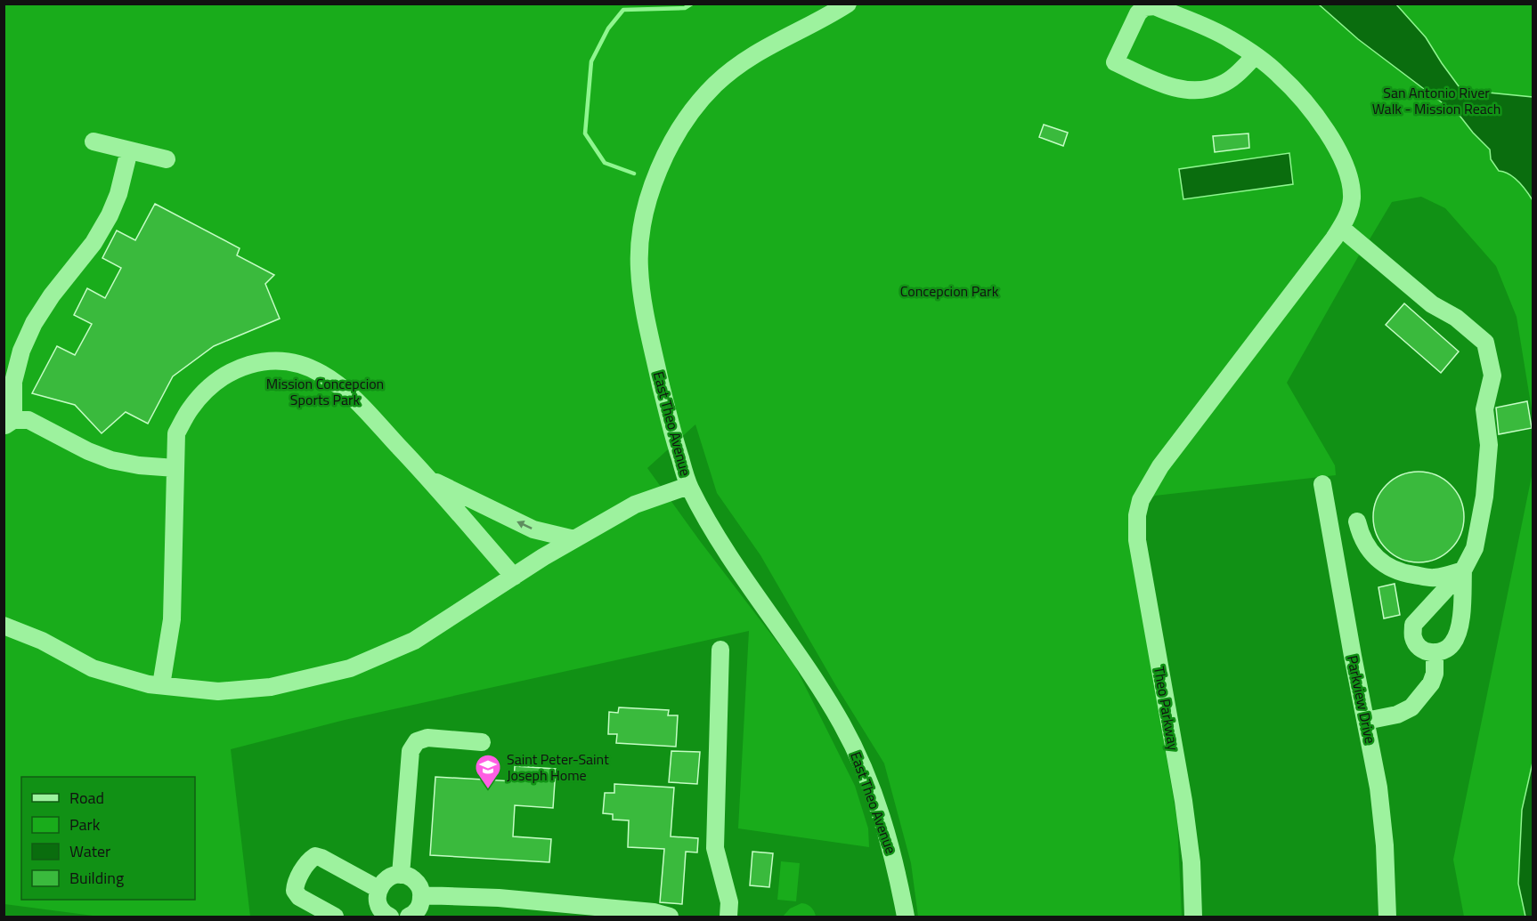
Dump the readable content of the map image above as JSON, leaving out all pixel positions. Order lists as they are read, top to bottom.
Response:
{
  "streets": {
    "street": ["East Theo Avenue", "Parkview Drive", "Theo Parkway"]
  },
  "parks": ["San Antonio River Walk - Mission Reach", "Concepcion Park", "Mission Concepcion Sports Park"],
  "places": {
    "school or university": ["Saint Peter-Saint Joseph Home"]
  },
  "legend": [
    "Road",
    "Park",
    "Water",
    "Building"
  ]
}
